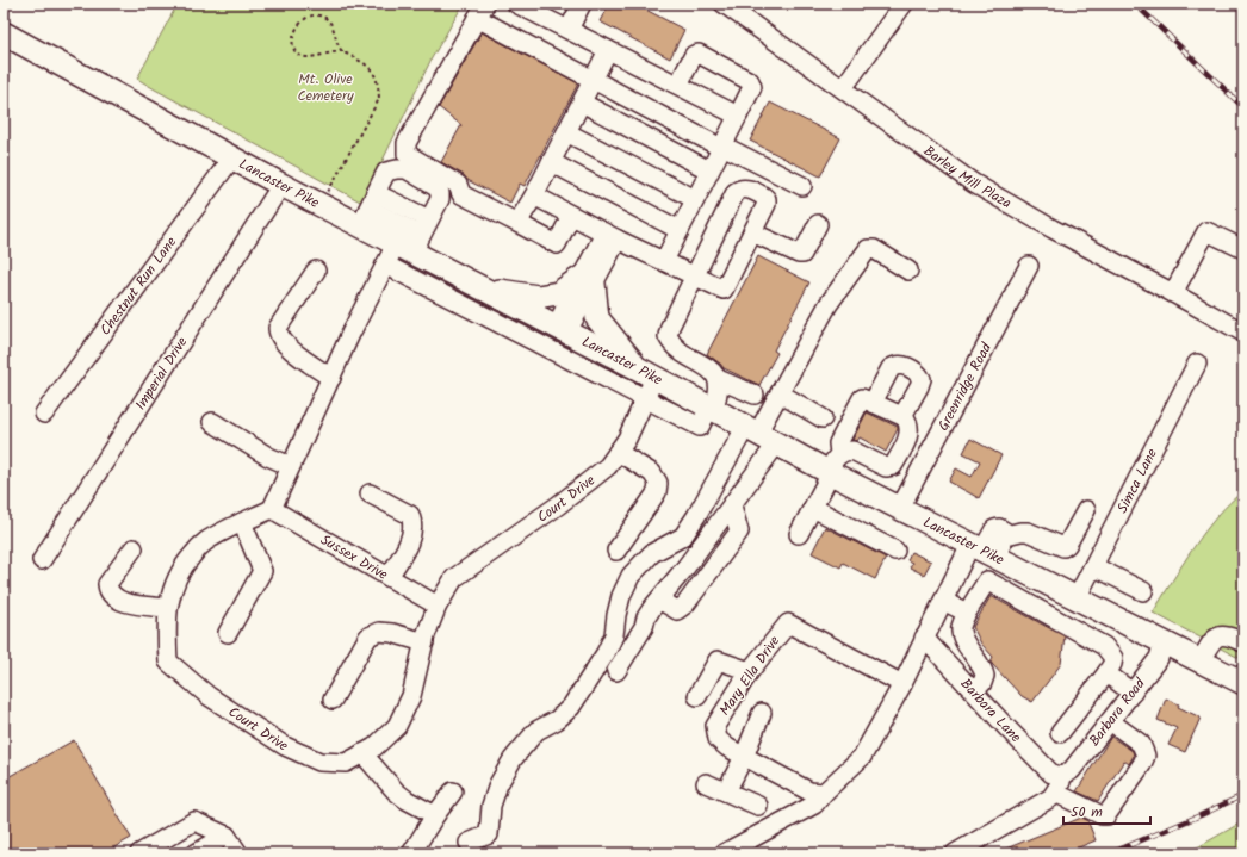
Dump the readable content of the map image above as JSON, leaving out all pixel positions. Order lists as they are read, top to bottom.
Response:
{
  "streets": {
    "main road": ["Lancaster Pike"],
    "street": [
      "Barley Mill Plaza",
      "Chestnut Run Lane",
      "Imperial Drive",
      "Greenridge Road",
      "Simca Lane",
      "Court Drive",
      "Sussex Drive",
      "Mary Ella Drive",
      "Barbara Lane",
      "Barbara Road"
    ]
  },
  "crossings": [
    ["Lancaster Pike", "Chestnut Run Lane"],
    ["Lancaster Pike", "Imperial Drive"],
    ["Lancaster Pike", "Greenridge Road"],
    ["Lancaster Pike", "Simca Lane"],
    ["Lancaster Pike", "Court Drive"],
    ["Lancaster Pike", "Barbara Road"],
    ["Court Drive", "Sussex Drive"],
    ["Barbara Lane", "Barbara Road"]
  ],
  "parks": ["Mt. Olive Cemetery"],
  "scale_bar": "50 m"
}
